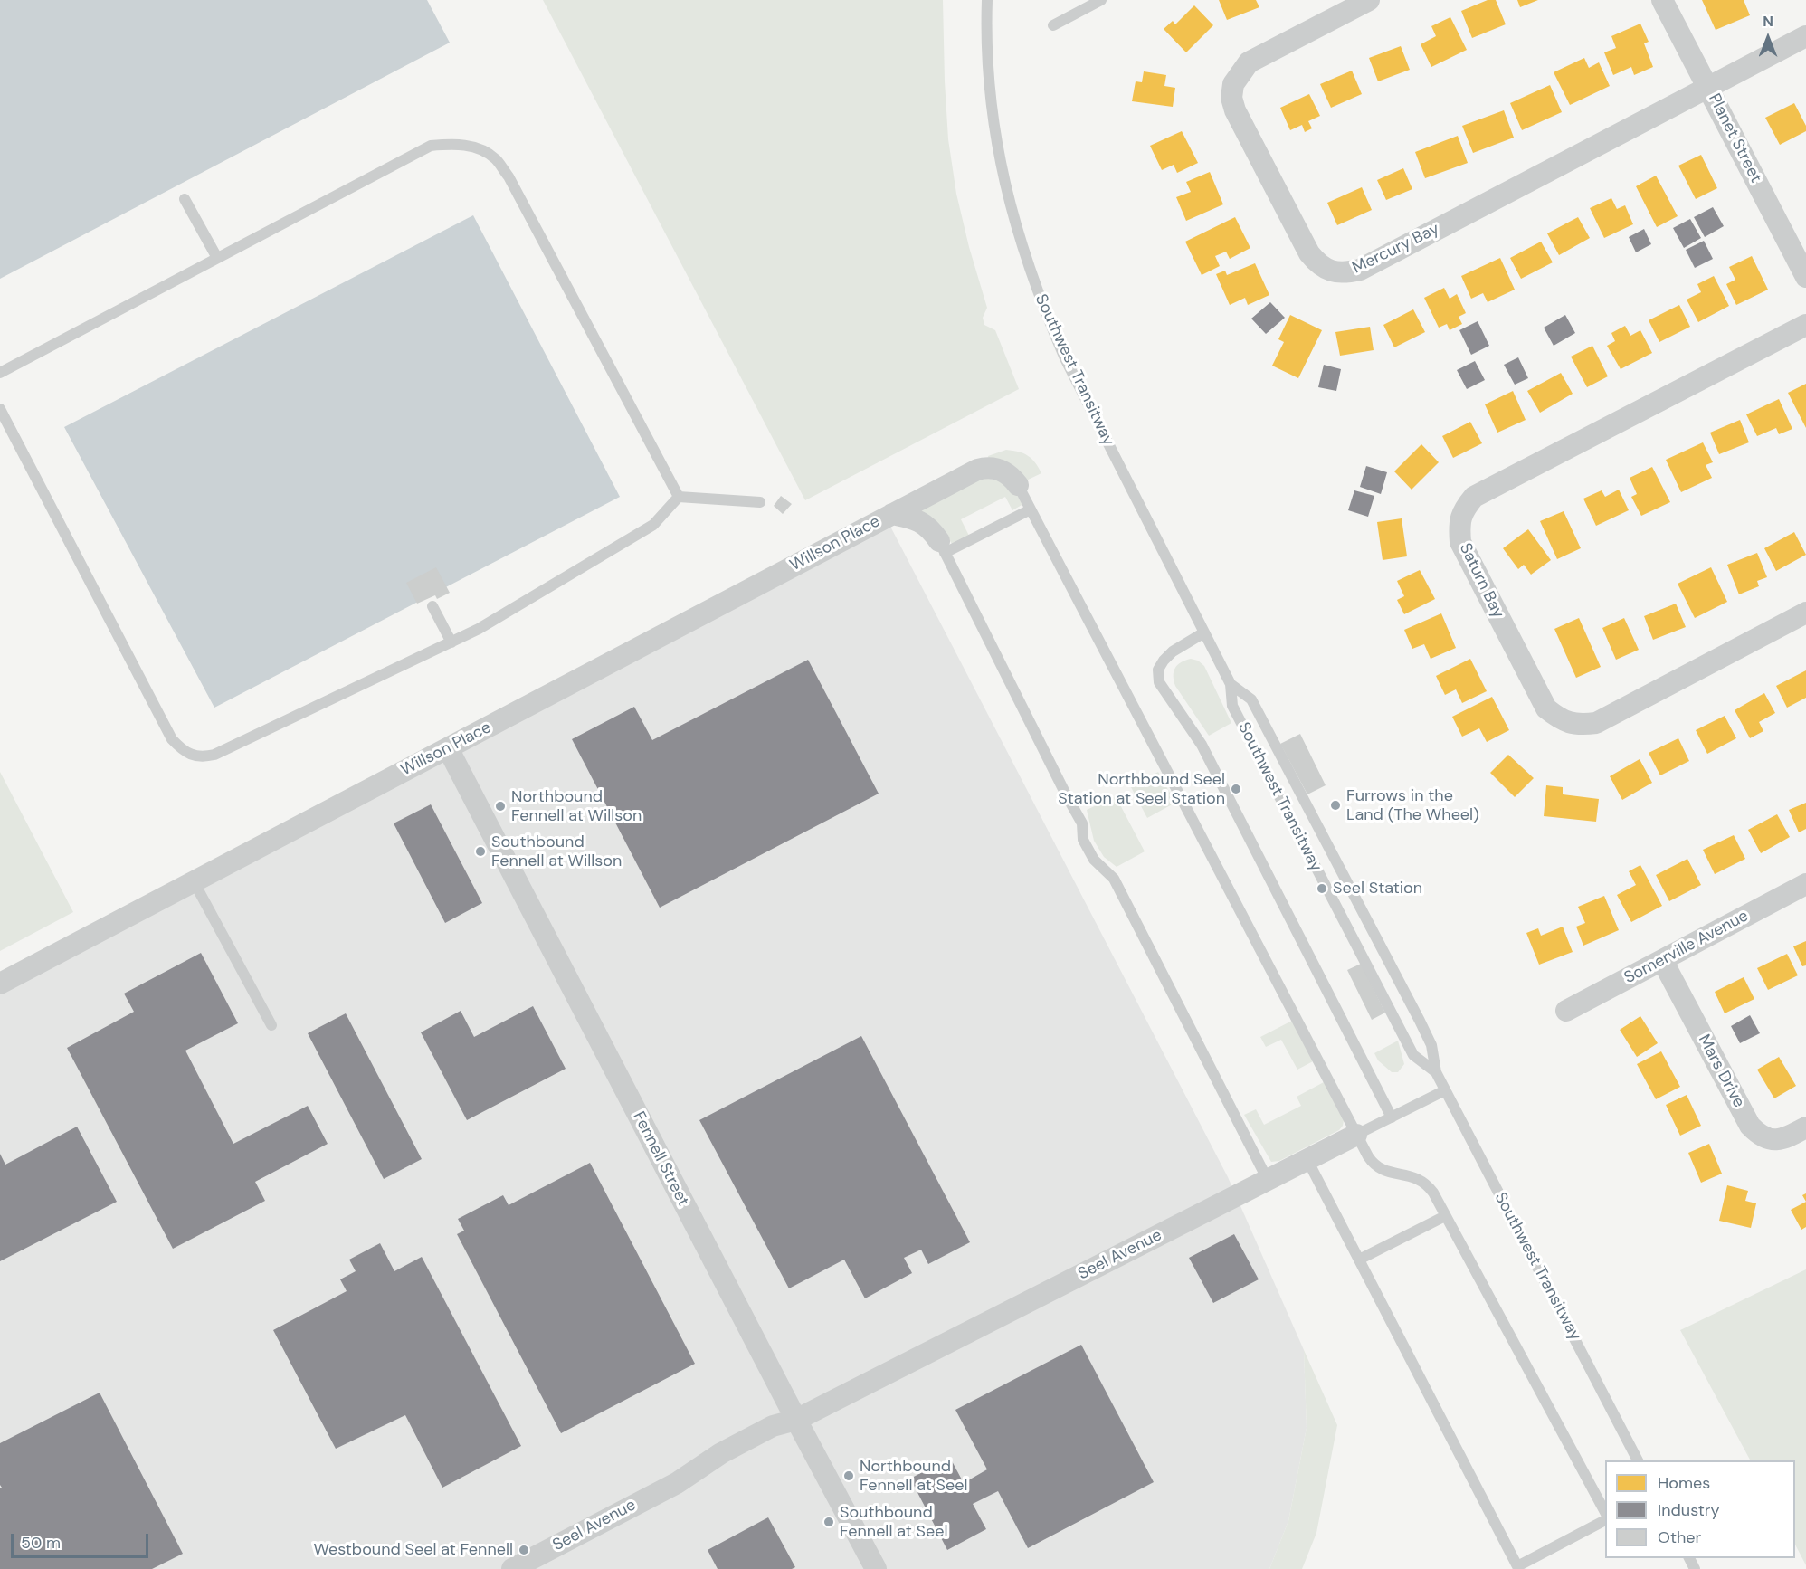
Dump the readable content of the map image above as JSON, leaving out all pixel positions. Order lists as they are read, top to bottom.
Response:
{
  "streets": {
    "street": [
      "Planet Street",
      "Mercury Bay",
      "Willson Place",
      "Saturn Bay",
      "Somerville Avenue",
      "Mars Drive",
      "Fennell Street",
      "Seel Avenue"
    ],
    "lane": ["Southwest Transitway"]
  },
  "crossings": [
    ["Planet Street", "Mercury Bay"],
    ["Southwest Transitway", "Seel Avenue"],
    ["Willson Place", "Fennell Street"],
    ["Somerville Avenue", "Mars Drive"],
    ["Fennell Street", "Seel Avenue"]
  ],
  "places": [
    "Northbound Seel Station at Seel Station",
    "Furrows in the Land (The Wheel)",
    "Northbound Fennell at Willson",
    "Southbound Fennell at Willson",
    "Seel Station",
    "Northbound Fennell at Seel",
    "Southbound Fennell at Seel",
    "Westbound Seel at Fennell"
  ],
  "legend": ["Homes", "Industry", "Other"],
  "scale_bar": "50 m",
  "north": "top"
}
